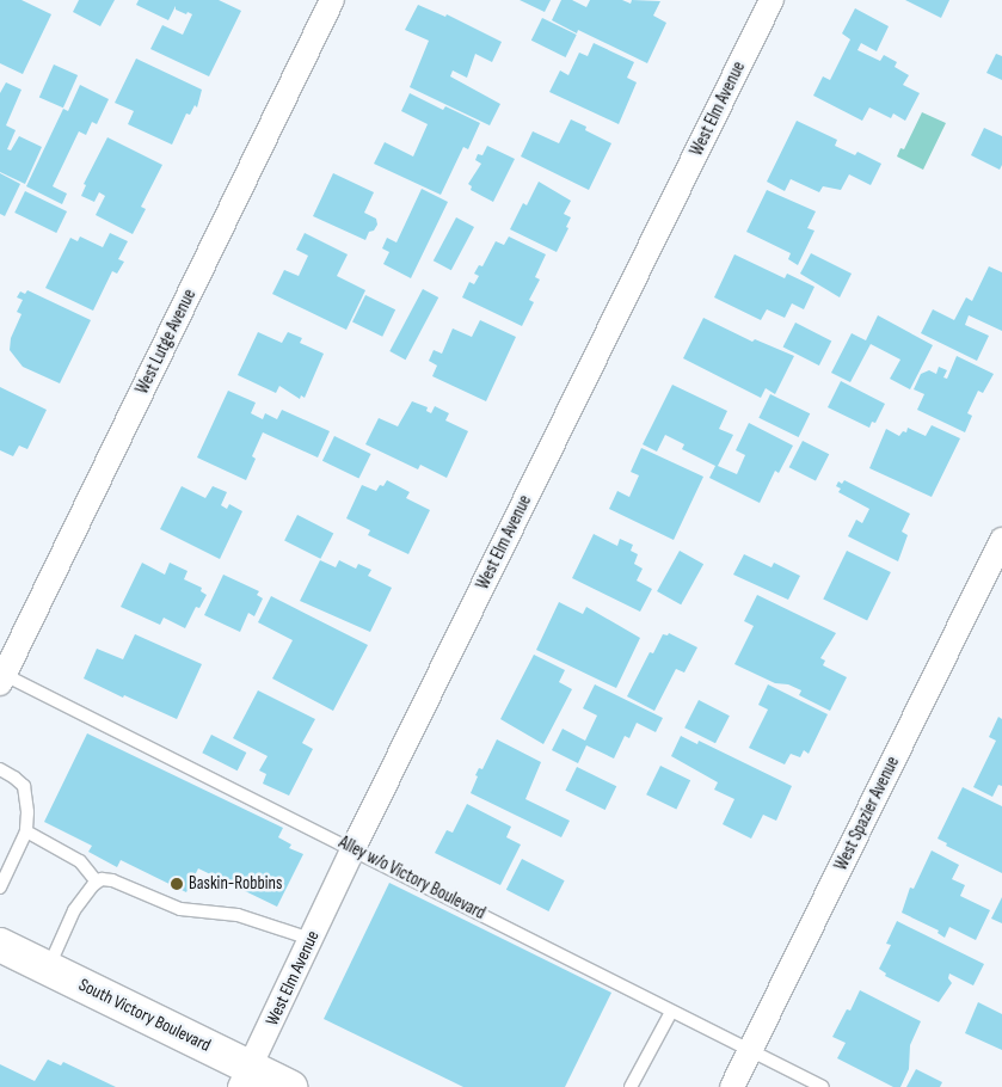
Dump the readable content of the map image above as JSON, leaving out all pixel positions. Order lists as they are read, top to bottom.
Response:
{
  "streets": {
    "main road": ["South Victory Boulevard"],
    "street": ["West Elm Avenue", "West Lutge Avenue", "West Spazier Avenue"],
    "lane": ["Alley w/o Victory Boulevard"]
  },
  "crossings": [
    ["West Elm Avenue", "Alley w/o Victory Boulevard"],
    ["West Elm Avenue", "South Victory Boulevard"],
    ["West Lutge Avenue", "Alley w/o Victory Boulevard"],
    ["West Spazier Avenue", "Alley w/o Victory Boulevard"]
  ],
  "places": ["Baskin-Robbins"]
}
